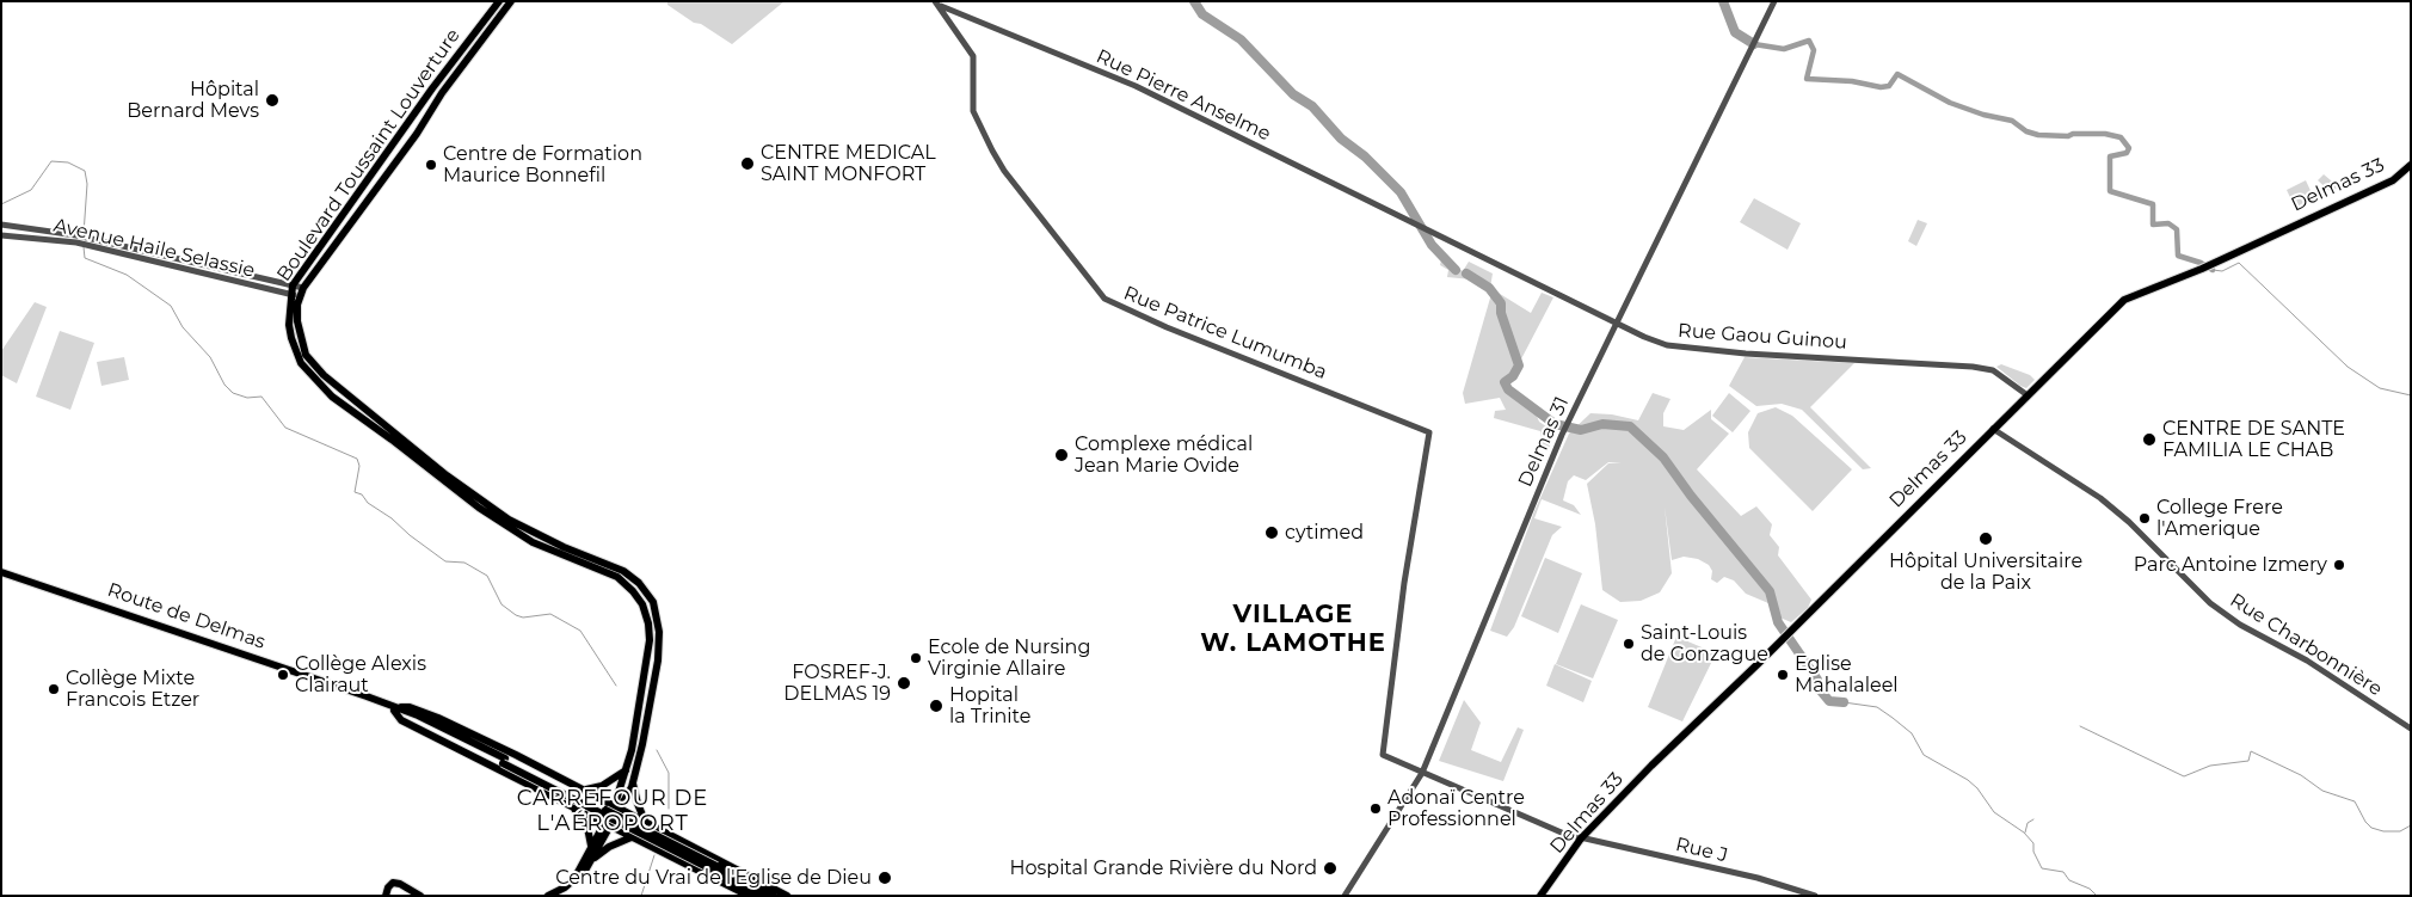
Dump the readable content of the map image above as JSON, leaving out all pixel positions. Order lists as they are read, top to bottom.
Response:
{
  "streets": {
    "main road": ["Boulevard Toussaint Louverture", "Delmas 33", "Route de Delmas"],
    "street": [
      "Rue Pierre Anselme",
      "Avenue Haile Selassie",
      "Rue Patrice Lumumba",
      "Rue Gaou Guinou",
      "Delmas 31",
      "Rue Charbonnière",
      "Rue J"
    ]
  },
  "crossings": [
    ["Rue Pierre Anselme", "Rue Patrice Lumumba"],
    ["Rue Pierre Anselme", "Rue Gaou Guinou"],
    ["Boulevard Toussaint Louverture", "Avenue Haile Selassie"],
    ["Delmas 33", "Rue Gaou Guinou"],
    ["Delmas 33", "Rue Charbonnière"],
    ["Delmas 33", "Rue J"],
    ["Rue Patrice Lumumba", "Rue J"],
    ["Rue Gaou Guinou", "Delmas 31"],
    ["Delmas 31", "Rue J"]
  ],
  "districts": ["VILLAGE W. LAMOTHE", "CARREFOUR DE L'AÉROPORT"],
  "places": [
    "Hôpital Bernard Mevs",
    "CENTRE MEDICAL SAINT MONFORT",
    "Centre de Formation Maurice Bonnefil",
    "CENTRE DE SANTE FAMILIA LE CHAB",
    "Complexe médical Jean Marie Ovide",
    "College Frere l'Amerique",
    "cytimed",
    "Hôpital Universitaire de la Paix",
    "Parc Antoine Izmery",
    "Saint-Louis de Gonzague",
    "Ecole de Nursing Virginie Allaire",
    "Collège Alexis Clairaut",
    "Eglise Mahalaleel",
    "FOSREF-J. DELMAS 19",
    "Collège Mixte Francois Etzer",
    "Hopital la Trinite",
    "Adonaï Centre Professionnel",
    "Hospital Grande Rivière du Nord",
    "Centre du Vrai de l'Eglise de Dieu"
  ]
}
